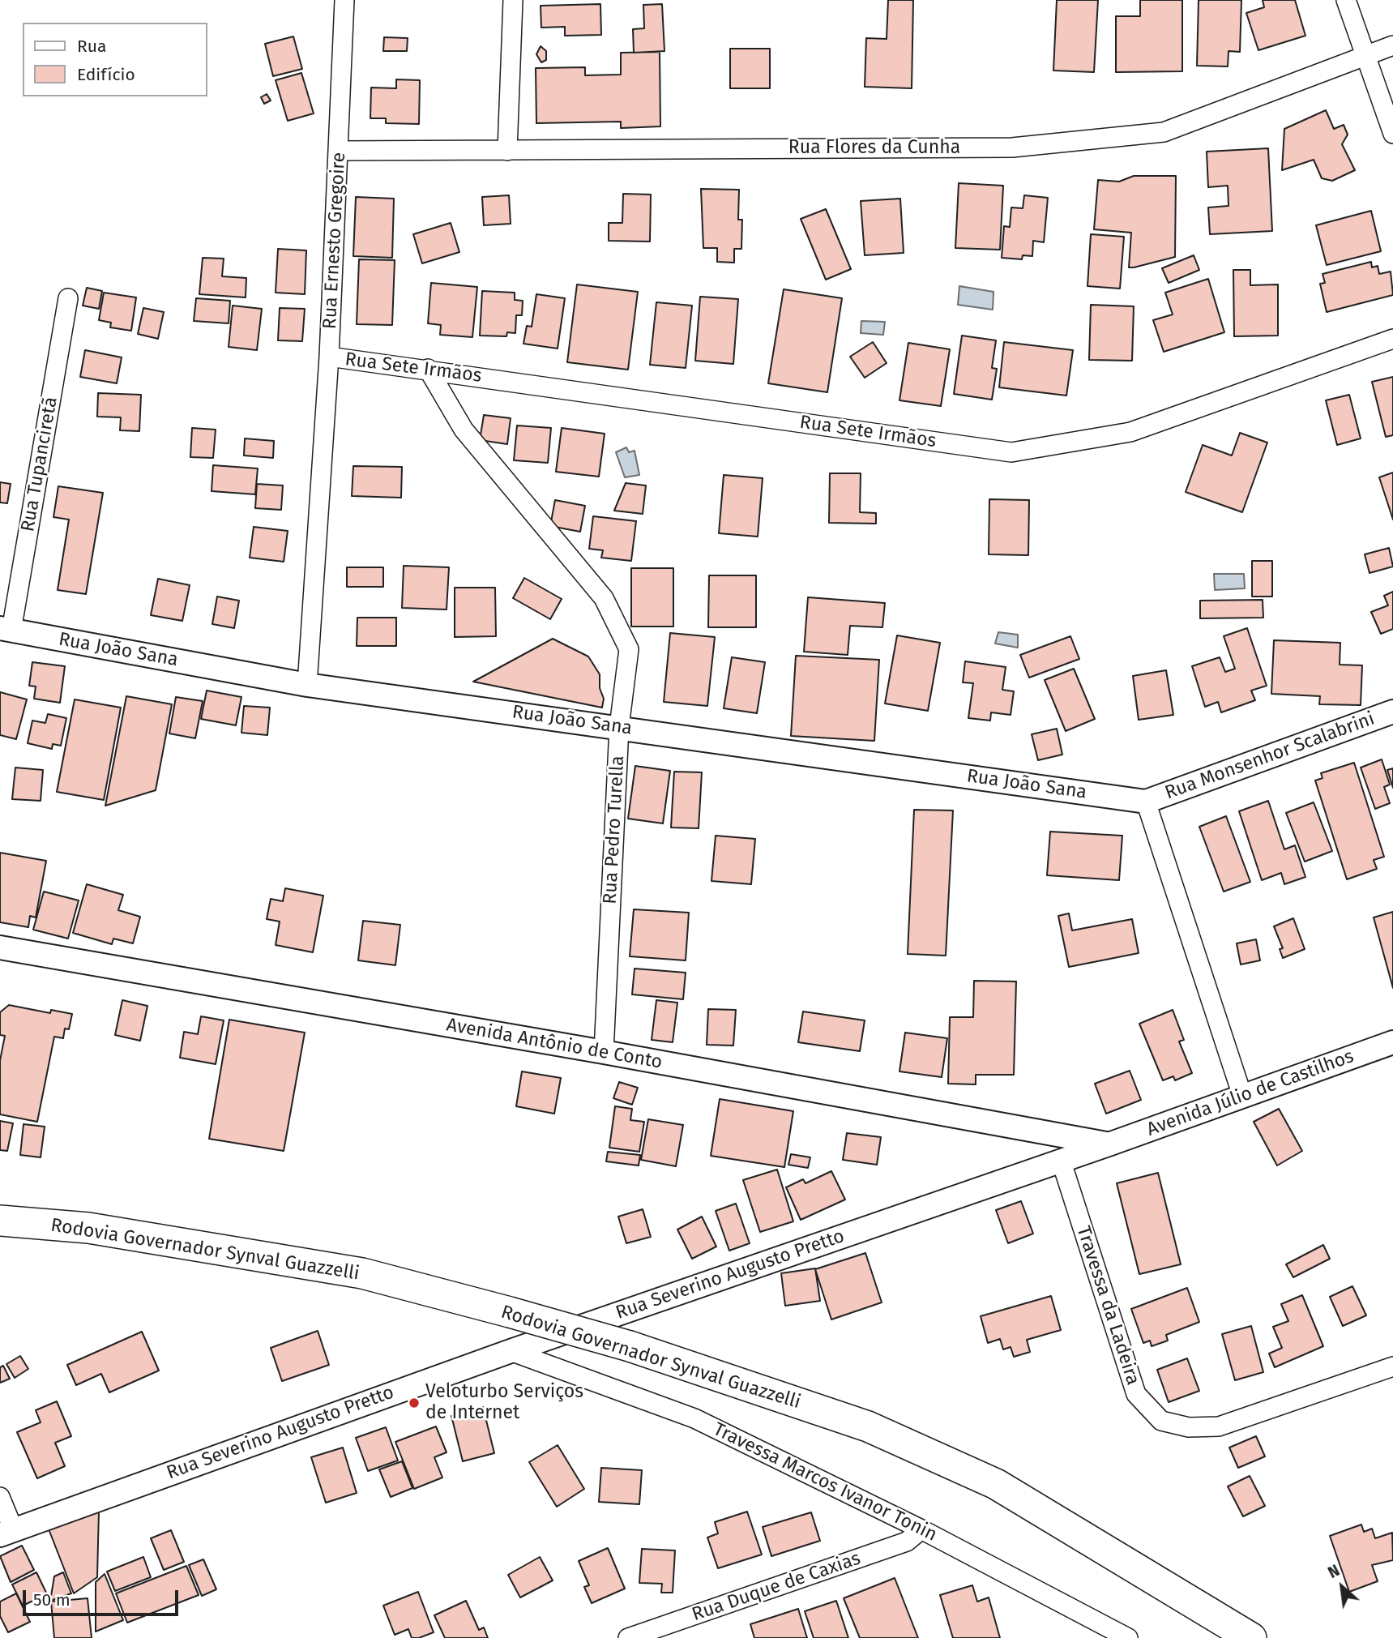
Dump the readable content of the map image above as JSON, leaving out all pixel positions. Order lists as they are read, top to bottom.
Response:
{
  "streets": {
    "main road": ["Rodovia Governador Synval Guazzelli"],
    "street": [
      "Rua Flores da Cunha",
      "Rua Ernesto Gregoire",
      "Rua Sete Irmãos",
      "Rua Tupanciretã",
      "Rua João Sana",
      "Rua Monsenhor Scalabrini",
      "Rua Pedro Turella",
      "Avenida Antônio de Conto",
      "Avenida Júlio de Castilhos",
      "Rua Severino Augusto Pretto",
      "Travessa da Ladeira",
      "Travessa Marcos Ivanor Tonin",
      "Rua Duque de Caxias"
    ]
  },
  "crossings": [
    ["Rua Flores da Cunha", "Rua Ernesto Gregoire"],
    ["Rua Ernesto Gregoire", "Rua Sete Irmãos"],
    ["Rua Ernesto Gregoire", "Rua João Sana"],
    ["Rua Sete Irmãos", "Rua Pedro Turella"],
    ["Rua Tupanciretã", "Rua João Sana"],
    ["Rua João Sana", "Rua Monsenhor Scalabrini"],
    ["Rua João Sana", "Rua Pedro Turella"],
    ["Rua Pedro Turella", "Avenida Antônio de Conto"],
    ["Avenida Antônio de Conto", "Avenida Júlio de Castilhos"],
    ["Avenida Antônio de Conto", "Rua Severino Augusto Pretto"],
    ["Avenida Júlio de Castilhos", "Rua Severino Augusto Pretto"],
    ["Rua Severino Augusto Pretto", "Travessa da Ladeira"],
    ["Rua Severino Augusto Pretto", "Travessa Marcos Ivanor Tonin"],
    ["Travessa Marcos Ivanor Tonin", "Rua Duque de Caxias"]
  ],
  "places": ["Veloturbo Serviços de Internet"],
  "legend": ["Rua", "Edifício"],
  "scale_bar": "50 m",
  "north": "top left"
}
